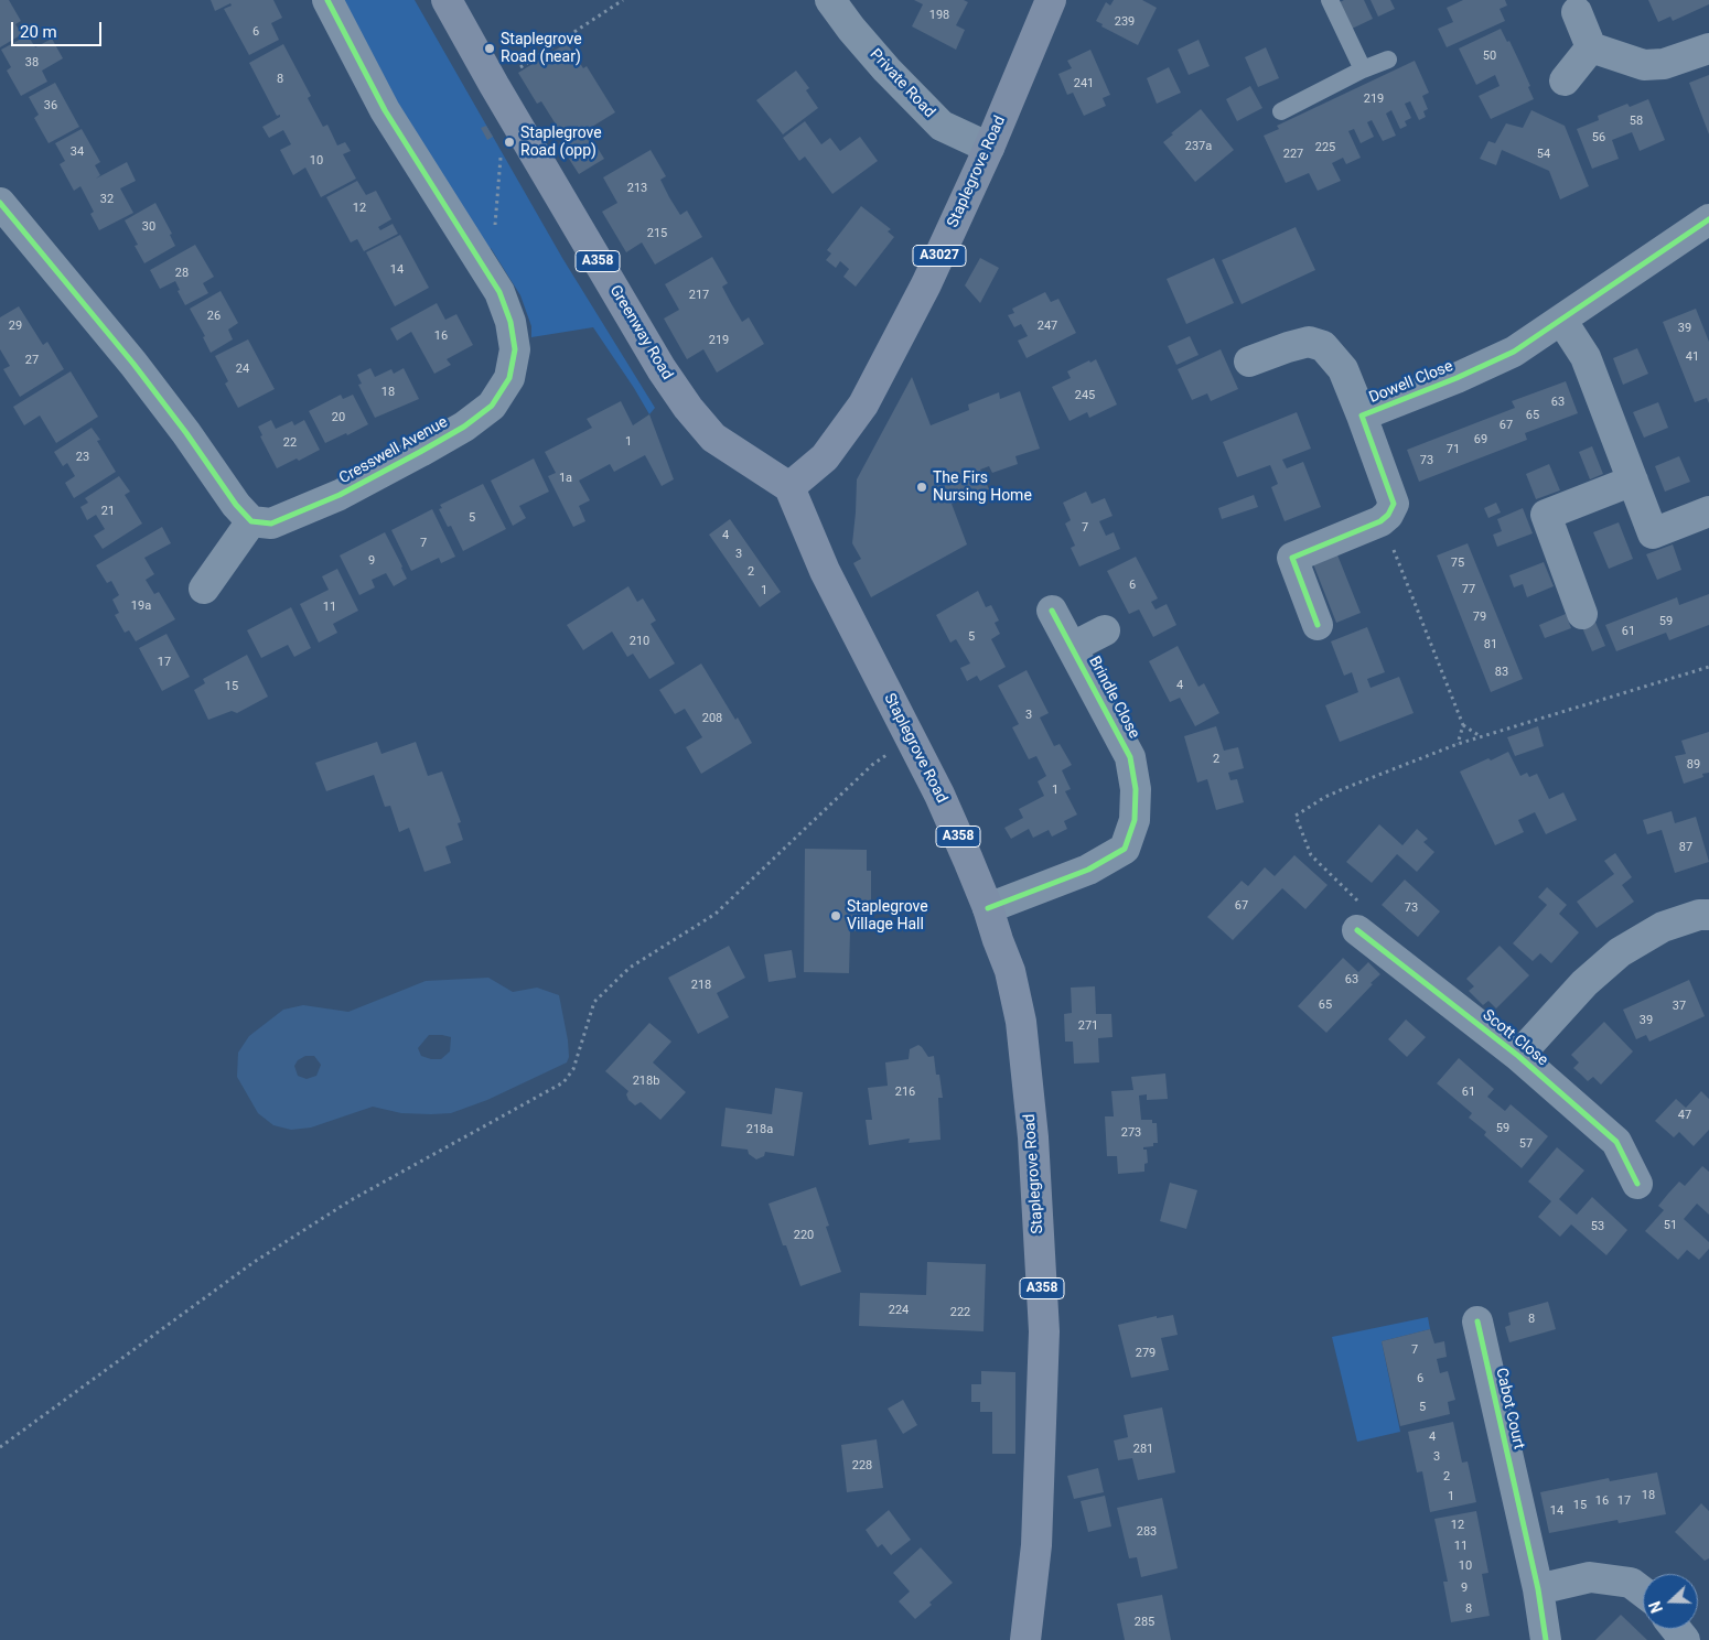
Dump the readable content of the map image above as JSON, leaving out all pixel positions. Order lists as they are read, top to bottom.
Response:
{
  "streets": {
    "main road": [
      "Staplegrove Road",
      "A3027",
      "A358",
      "Greenway Road"
    ],
    "street": [
      "Private Road",
      "Dowell Close",
      "Cresswell Avenue",
      "Brindle Close",
      "Scott Close",
      "Cabot Court"
    ]
  },
  "crossings": [
    ["Private Road", "Staplegrove Road"],
    ["Staplegrove Road", "Greenway Road"],
    ["Staplegrove Road", "Brindle Close"]
  ],
  "places": [
    "Staplegrove Road (near)",
    "Staplegrove Road (opp)",
    "The Firs Nursing Home",
    "Staplegrove Village Hall"
  ],
  "house_numbers": [
    "198",
    "239",
    "6",
    "50",
    "38",
    "8",
    "241",
    "219",
    "36",
    "58",
    "56",
    "237a",
    "225",
    "34",
    "227",
    "54",
    "10",
    "213",
    "32",
    "12",
    "30",
    "215",
    "14",
    "28",
    "217",
    "26",
    "29",
    "247",
    "39",
    "16",
    "219",
    "41",
    "27",
    "24",
    "18",
    "245",
    "63",
    "65",
    "20",
    "67",
    "69",
    "1",
    "22",
    "71",
    "23",
    "73",
    "1a",
    "21",
    "5",
    "7",
    "4",
    "7",
    "3",
    "9",
    "75",
    "2",
    "6",
    "77",
    "1",
    "19a",
    "11",
    "79",
    "59",
    "61",
    "5",
    "210",
    "81",
    "17",
    "83",
    "4",
    "15",
    "3",
    "208",
    "2",
    "89",
    "1",
    "87",
    "67",
    "73",
    "63",
    "218",
    "65",
    "37",
    "39",
    "271",
    "218b",
    "216",
    "61",
    "47",
    "59",
    "218a",
    "273",
    "57",
    "51",
    "53",
    "220",
    "224",
    "222",
    "8",
    "7",
    "279",
    "6",
    "5",
    "4",
    "281",
    "3",
    "228",
    "2",
    "18",
    "1",
    "16",
    "17",
    "15",
    "14",
    "12",
    "283",
    "11",
    "10",
    "9",
    "8",
    "285"
  ],
  "scale_bar": "20 m",
  "north": "left"
}
